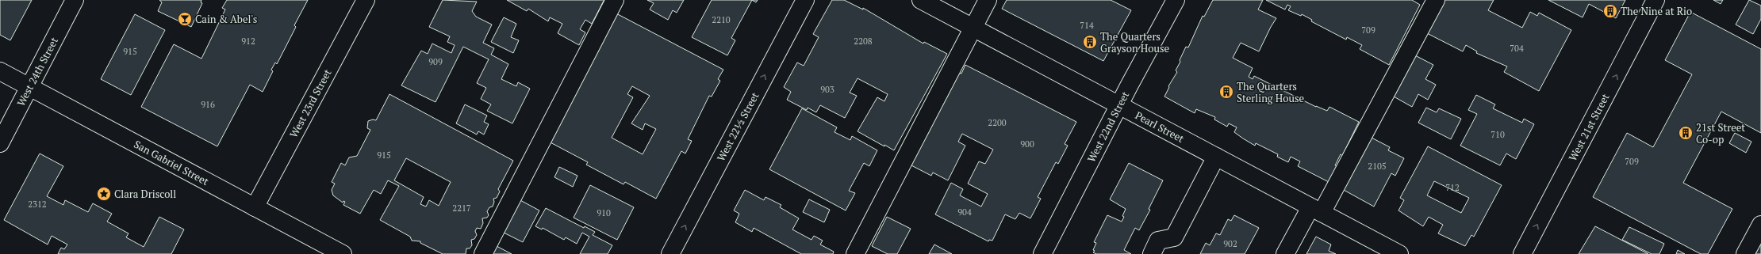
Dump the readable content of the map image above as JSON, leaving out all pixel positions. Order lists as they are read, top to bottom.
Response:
{
  "streets": {
    "street": [
      "West 24th Street",
      "West 23rd Street",
      "West 22½ Street",
      "West 22nd Street",
      "West 21st Street",
      "Pearl Street",
      "San Gabriel Street"
    ]
  },
  "crossings": [
    ["West 24th Street", "San Gabriel Street"],
    ["West 23rd Street", "San Gabriel Street"],
    ["West 22nd Street", "Pearl Street"]
  ],
  "one_way": ["West 22½ Street", "West 21st Street"],
  "places": {
    "building": [
      "The Nine at Rio",
      "The Quarters Grayson House",
      "The Quarters Sterling House",
      "21st Street Co-op"
    ],
    "bar": ["Cain & Abel's"],
    "place": ["Clara Driscoll"]
  },
  "house_numbers": [
    "2210",
    "714",
    "709",
    "912",
    "2208",
    "704",
    "915",
    "909",
    "903",
    "916",
    "2200",
    "710",
    "900",
    "915",
    "709",
    "2105",
    "712",
    "2312",
    "2217",
    "904",
    "910",
    "902"
  ]
}
